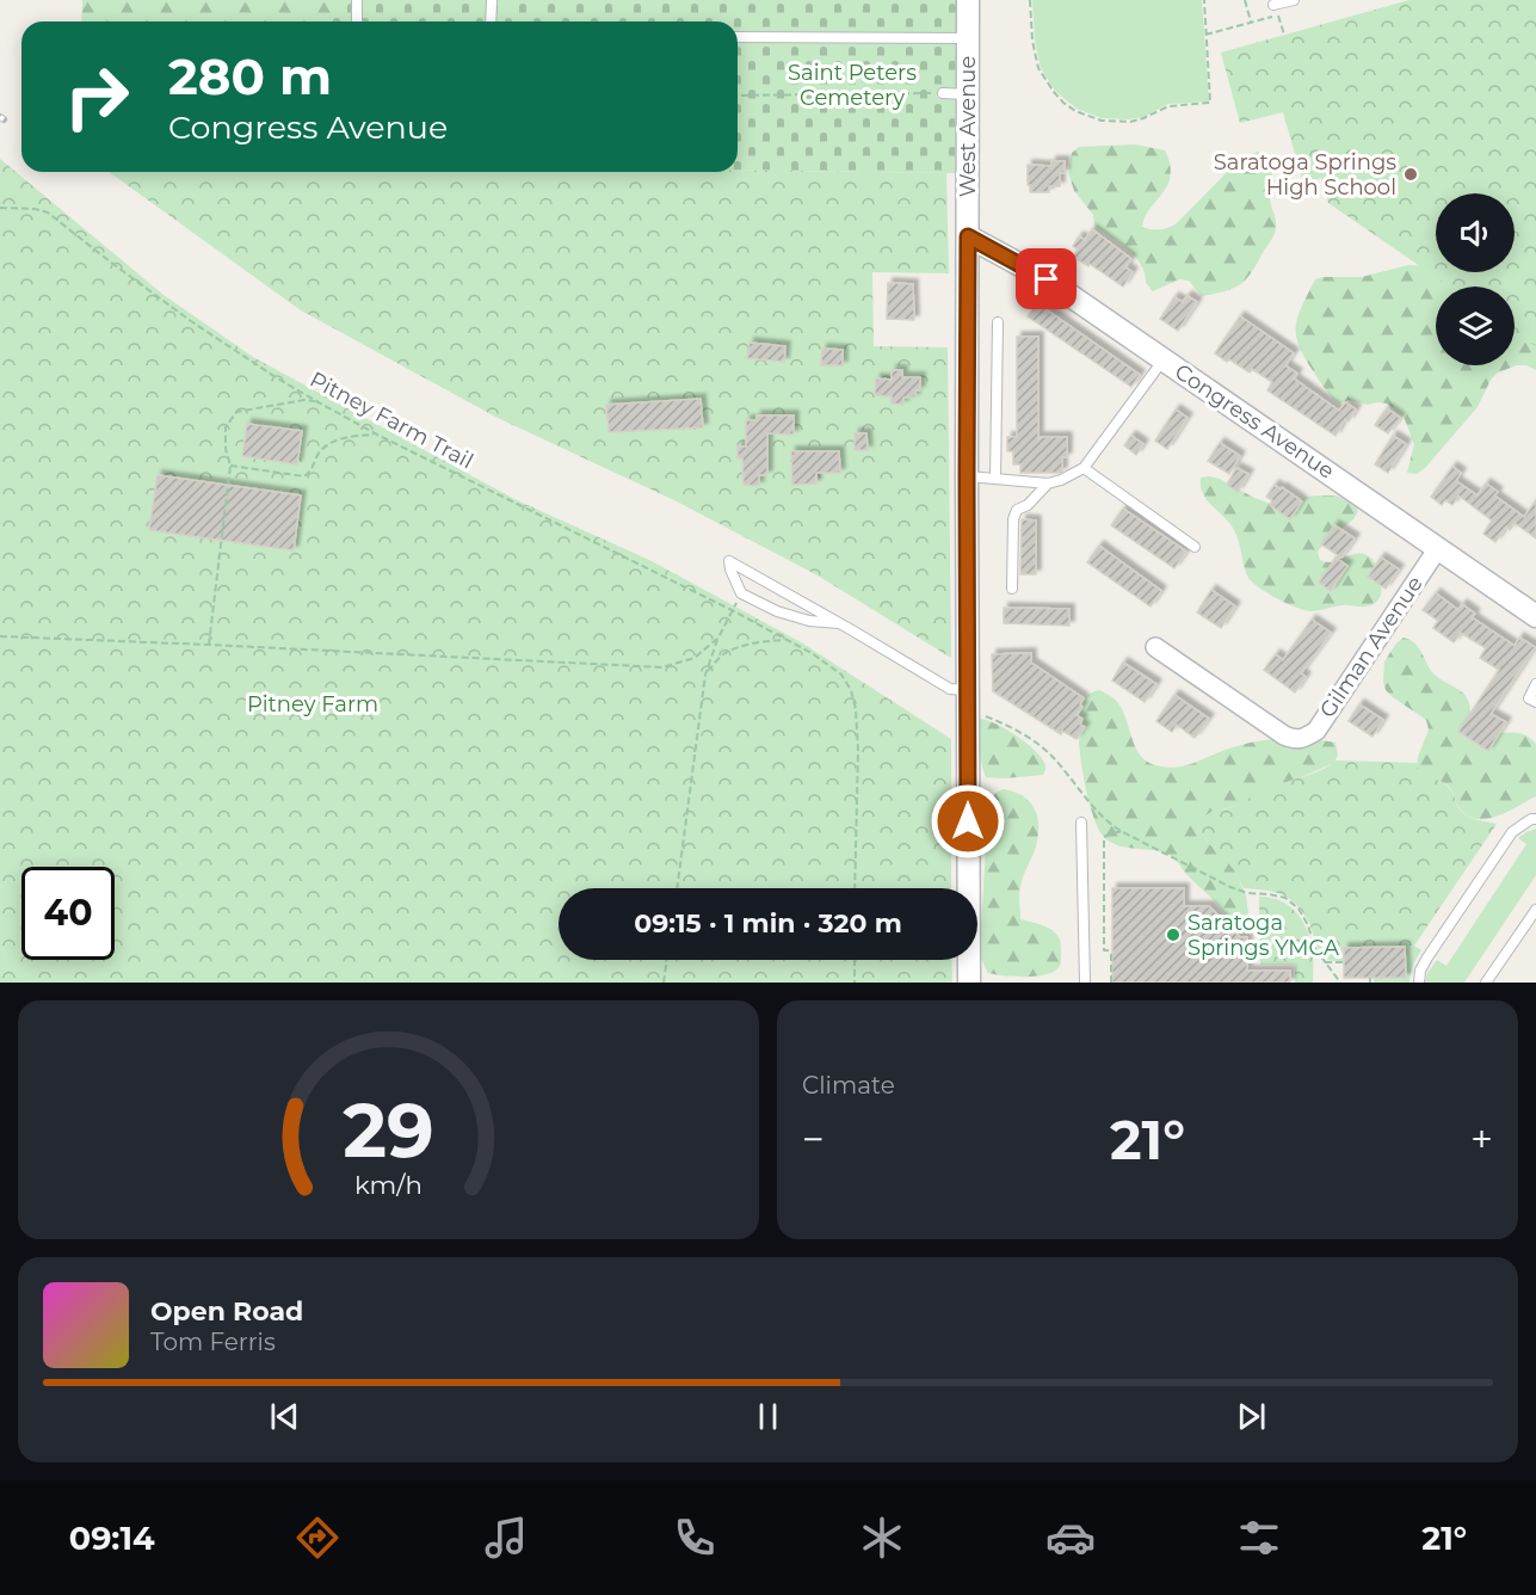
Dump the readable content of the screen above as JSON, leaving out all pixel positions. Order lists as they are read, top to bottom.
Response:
{
  "streets": {
    "street": ["West Avenue", "Congress Avenue", "Gilman Avenue"],
    "path": ["Pitney Farm Trail"]
  },
  "crossings": [
    ["West Avenue", "Congress Avenue"],
    ["Congress Avenue", "Gilman Avenue"]
  ],
  "parks": ["Saint Peters Cemetery", "Pitney Farm"],
  "places": ["Saratoga Springs High School", "Saratoga Springs YMCA"],
  "page": {
    "turn": ["280 m", "Congress Avenue"],
    "limit": "40",
    "trip": "09:15 · 1 min · 320 m",
    "tile": "Climate",
    "heat": ["−", "21°", "+"],
    "song": ["Open Road", "Tom Ferris"],
    "tabs": ["09:14", "21°"],
    "gauge": ["29", "km/h"]
  }
}
